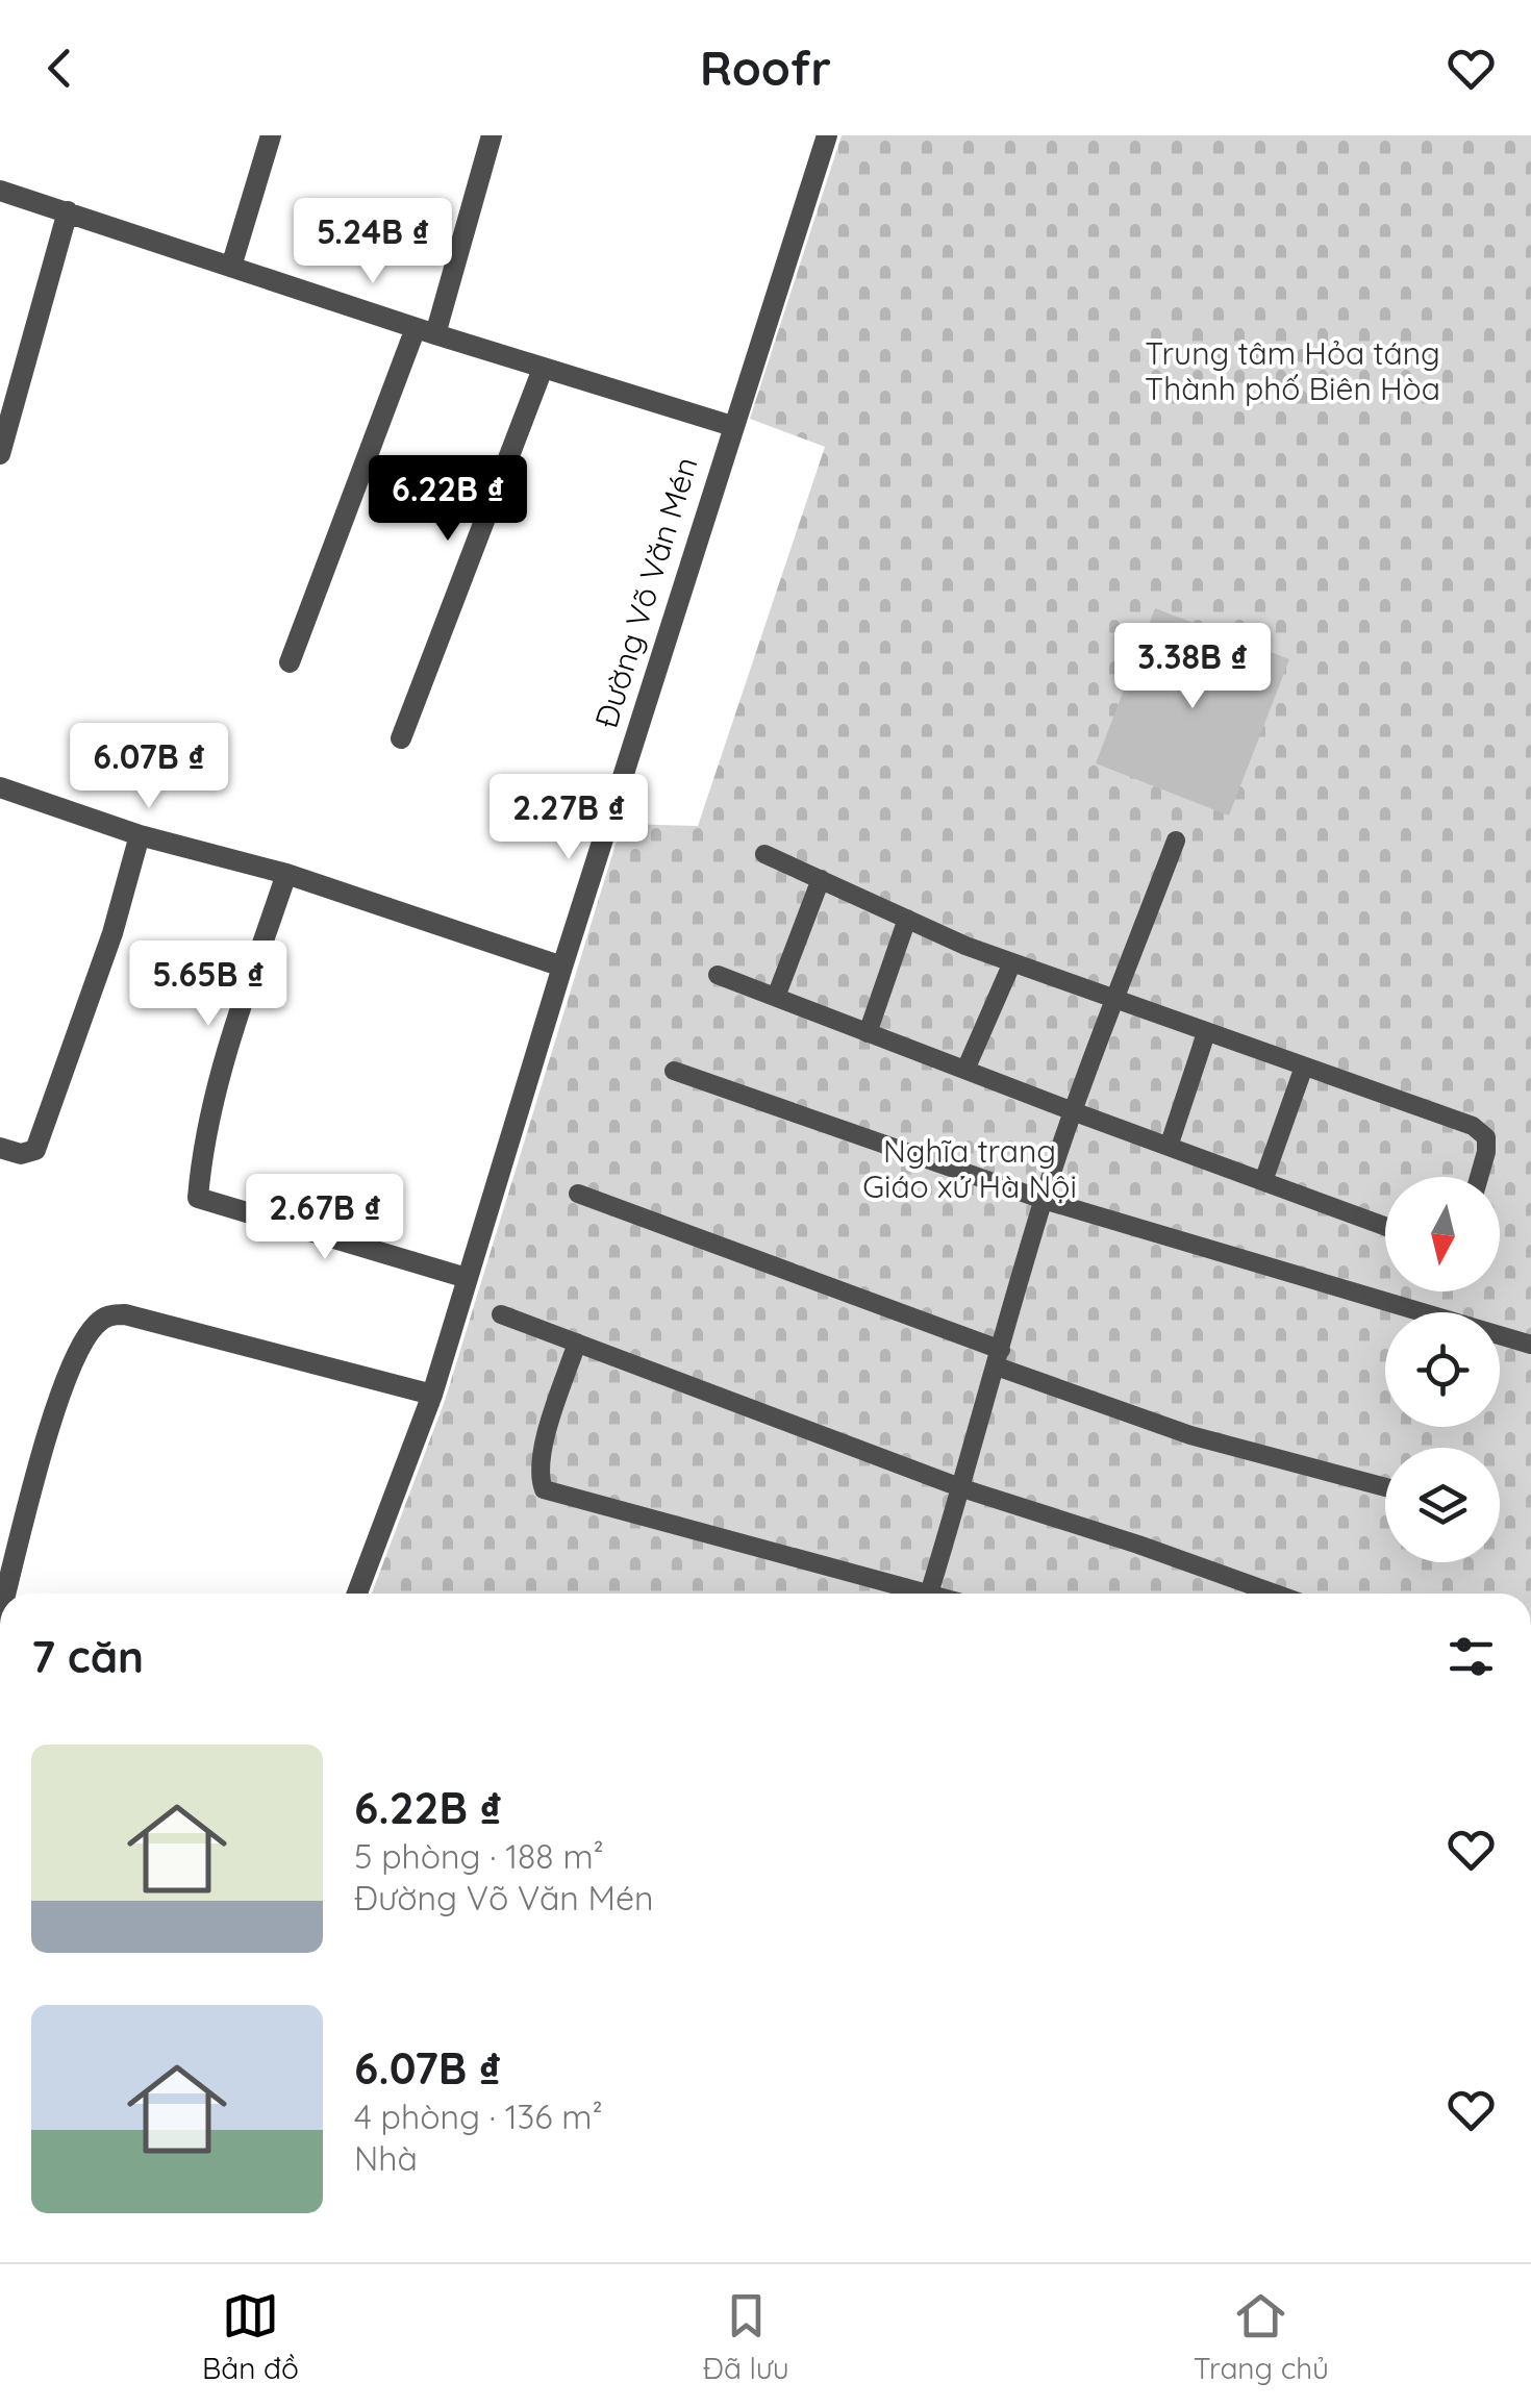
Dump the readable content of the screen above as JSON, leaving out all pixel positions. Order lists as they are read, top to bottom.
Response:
{
  "streets": {
    "street": ["Đường Võ Văn Mén"]
  },
  "parks": ["Trung tâm Hỏa táng Thành phố Biên Hòa", "Nghĩa trang Giáo xứ Hà Nội"],
  "north": "bottom",
  "page": {
    "header": "Roofr",
    "price": [
      "5.24B ₫",
      "6.22B ₫",
      "3.38B ₫",
      "6.07B ₫",
      "2.27B ₫",
      "5.65B ₫",
      "2.67B ₫"
    ],
    "heading": "7 căn",
    "list": [
      {
        "name": "6.22B ₫",
        "note": "5 phòng · 188 m² · Đường Võ Văn Mén"
      },
      {
        "name": "6.07B ₫",
        "note": "4 phòng · 136 m² · Nhà"
      }
    ],
    "tabs": ["Bản đồ", "Đã lưu", "Trang chủ"]
  }
}
